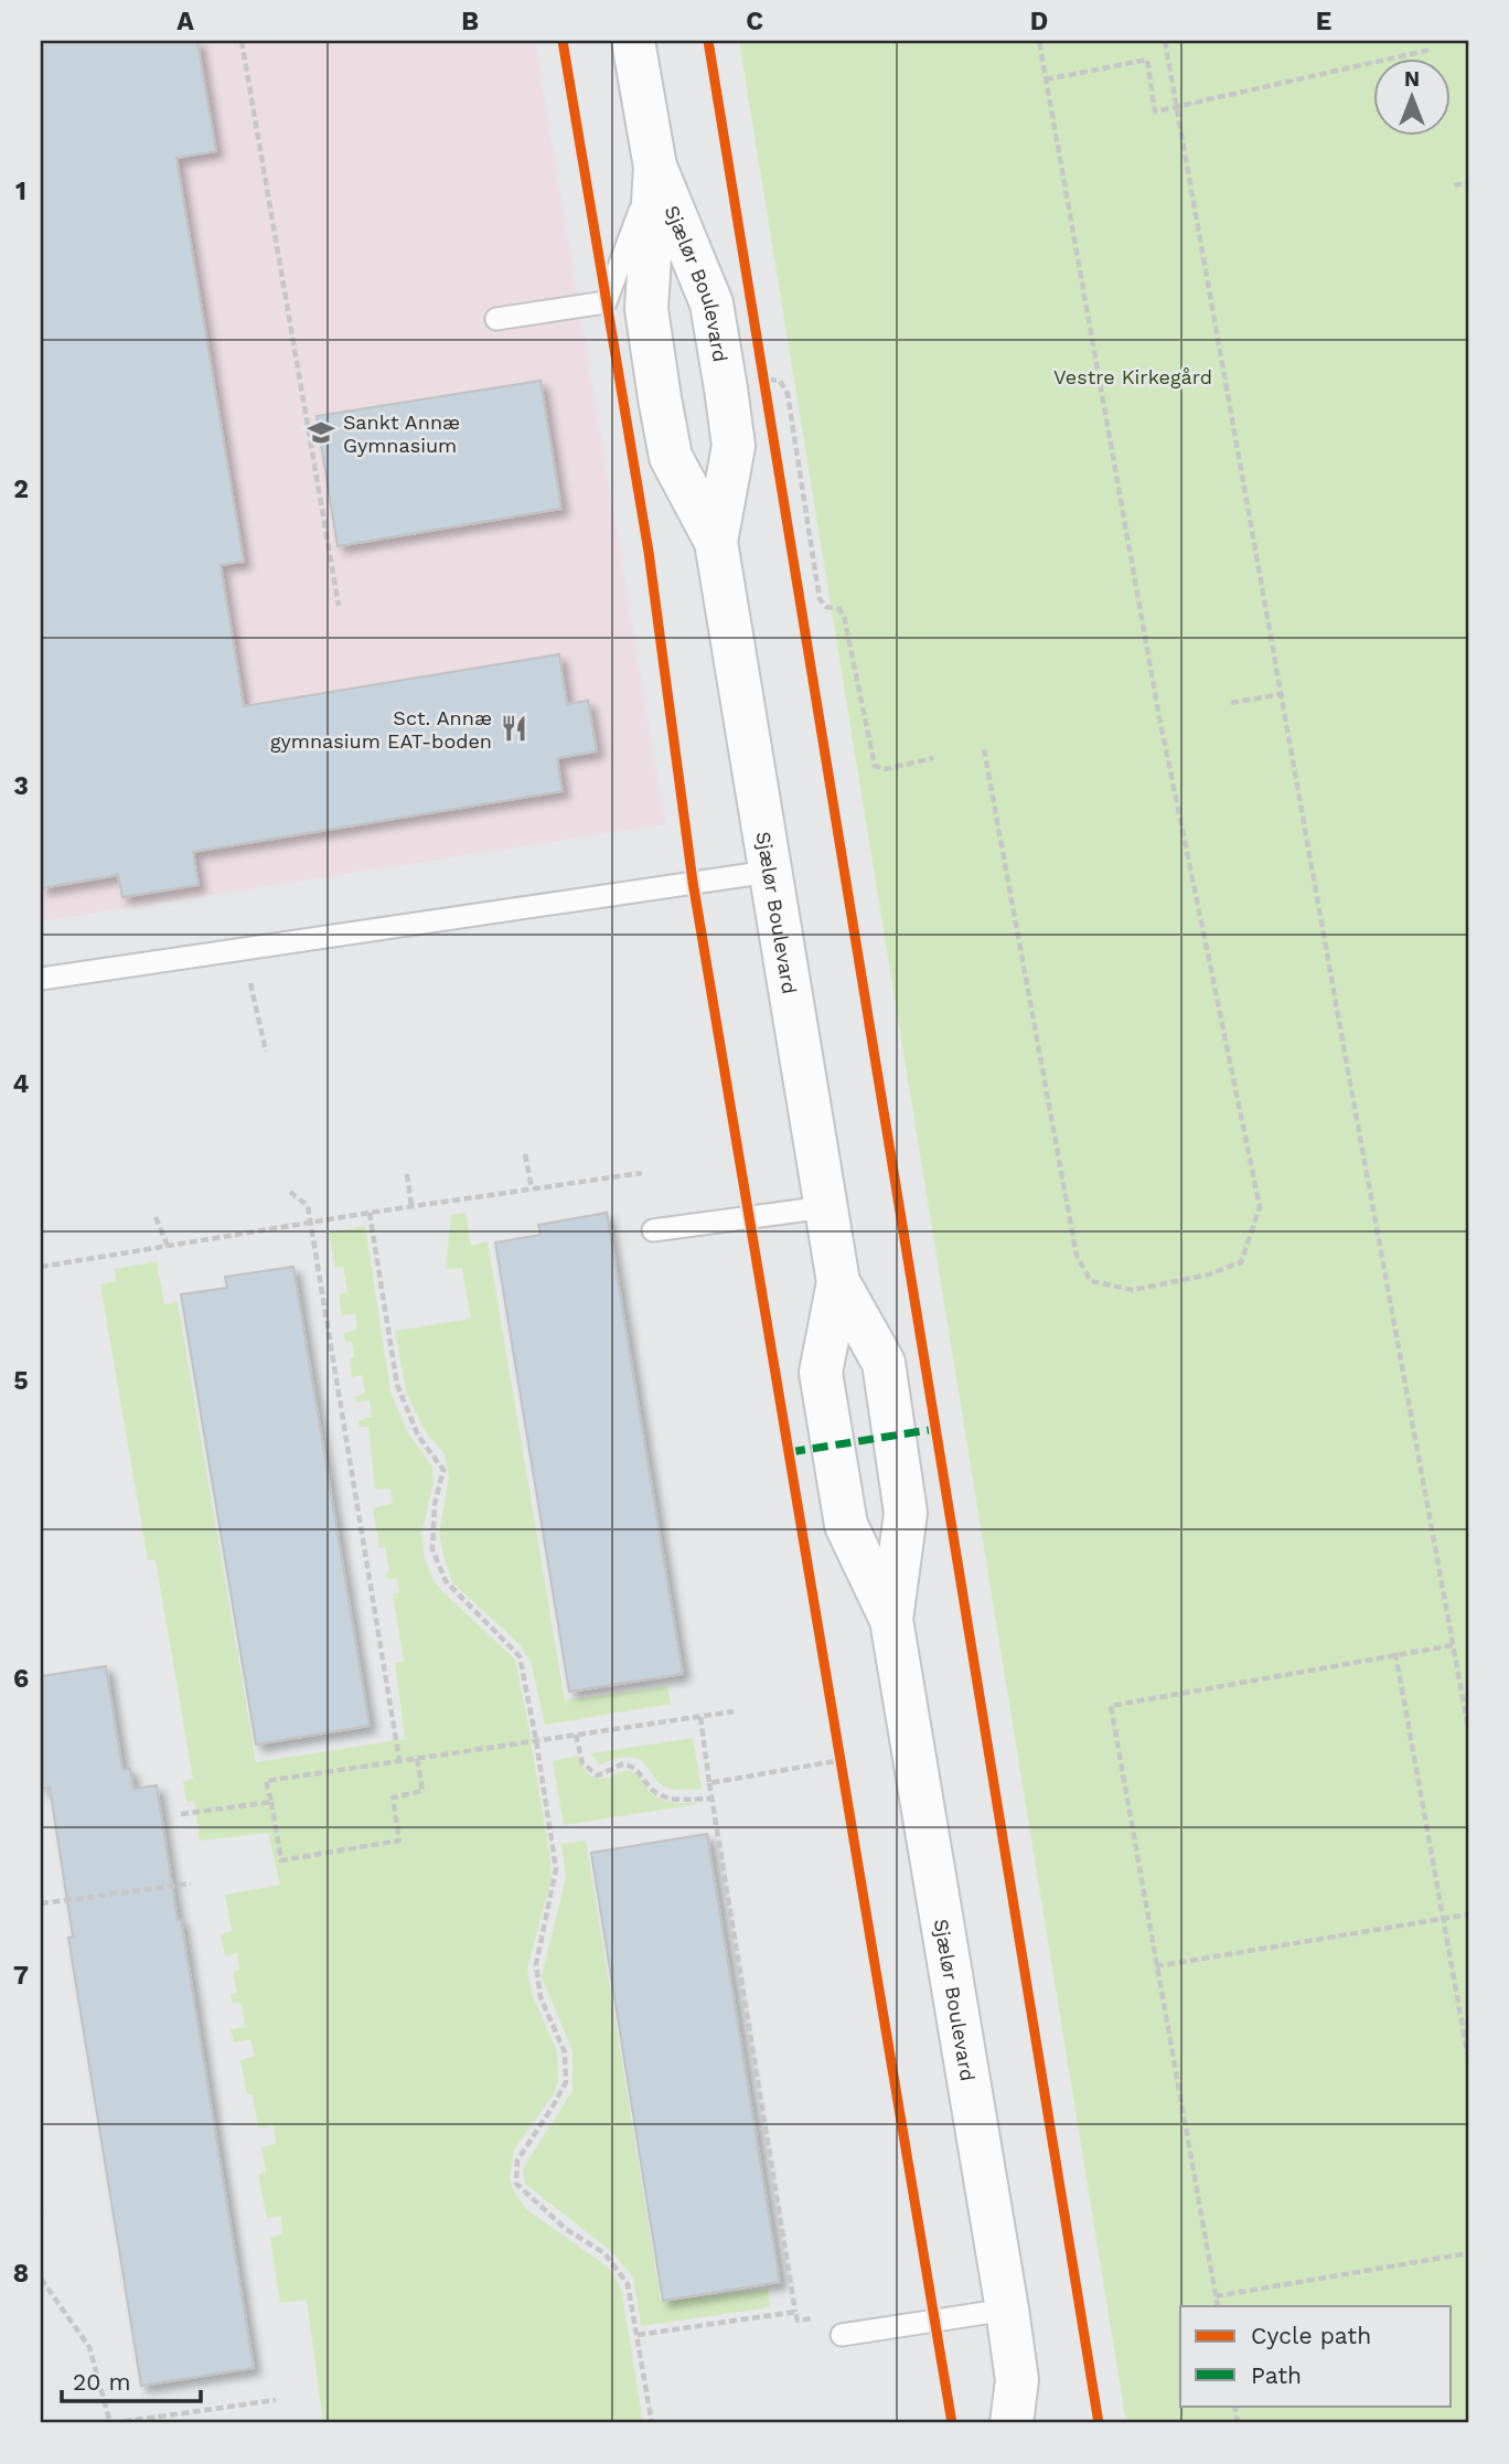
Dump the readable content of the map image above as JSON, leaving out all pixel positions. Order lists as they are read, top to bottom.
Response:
{
  "streets": {
    "street": ["Sjælør Boulevard"]
  },
  "parks": ["Vestre Kirkegård"],
  "places": {
    "school or university": ["Sankt Annæ Gymnasium"],
    "restaurant": ["Sct. Annæ gymnasium EAT-boden"]
  },
  "legend": ["Cycle path", "Path"],
  "scale_bar": "20 m",
  "north": "top",
  "grid": {
    "columns": [
      "A",
      "B",
      "C",
      "D",
      "E"
    ],
    "rows": [
      "1",
      "2",
      "3",
      "4",
      "5",
      "6",
      "7",
      "8"
    ]
  }
}
